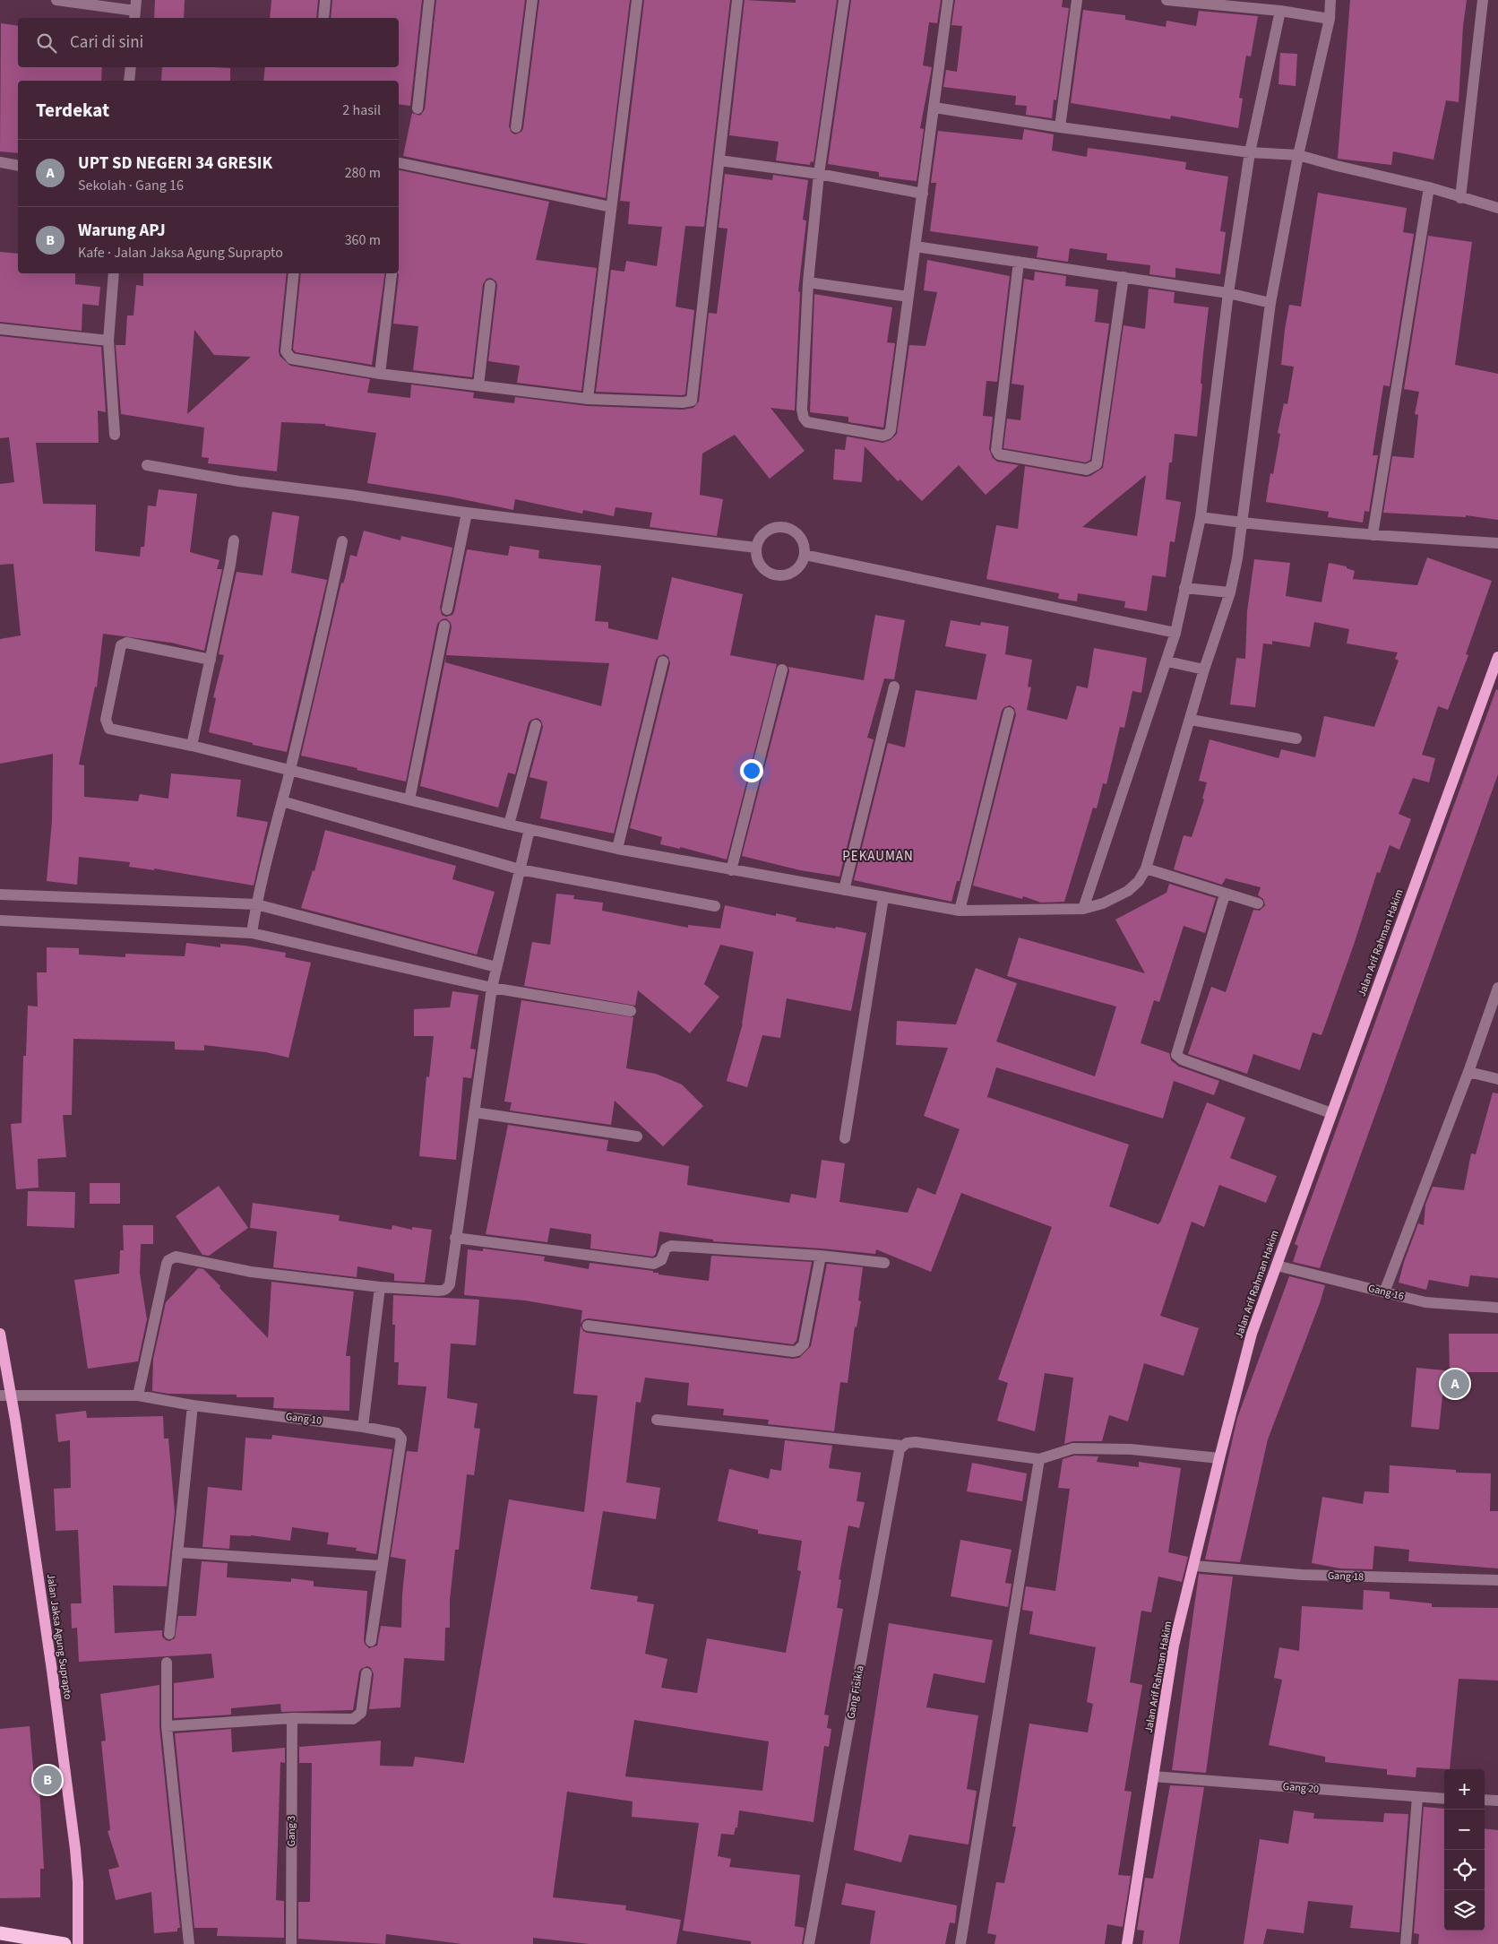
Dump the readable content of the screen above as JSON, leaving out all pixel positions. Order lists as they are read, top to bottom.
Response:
{
  "streets": {
    "main road": ["Jalan Arif Rahman Hakim", "Jalan Jaksa Agung Suprapto"],
    "street": [
      "Gang 16",
      "Gang 10",
      "Gang 18",
      "Gang Fisikia",
      "Gang 20",
      "Gang 3"
    ]
  },
  "crossings": [
    ["Jalan Arif Rahman Hakim", "Gang 16"],
    ["Jalan Arif Rahman Hakim", "Gang 18"],
    ["Jalan Arif Rahman Hakim", "Gang 20"],
    ["Gang 10", "Jalan Jaksa Agung Suprapto"]
  ],
  "districts": ["PEKAUMAN"],
  "page": {
    "search": "Cari di sini",
    "heading": ["Terdekat", "2 hasil"],
    "list": [
      {
        "mark": "A",
        "name": "UPT SD NEGERI 34 GRESIK",
        "note": "Sekolah · Gang 16",
        "value": "280 m"
      },
      {
        "mark": "B",
        "name": "Warung APJ",
        "note": "Kafe · Jalan Jaksa Agung Suprapto",
        "value": "360 m"
      }
    ],
    "pins": ["A", "B"],
    "map_buttons": ["+", "−"]
  }
}
